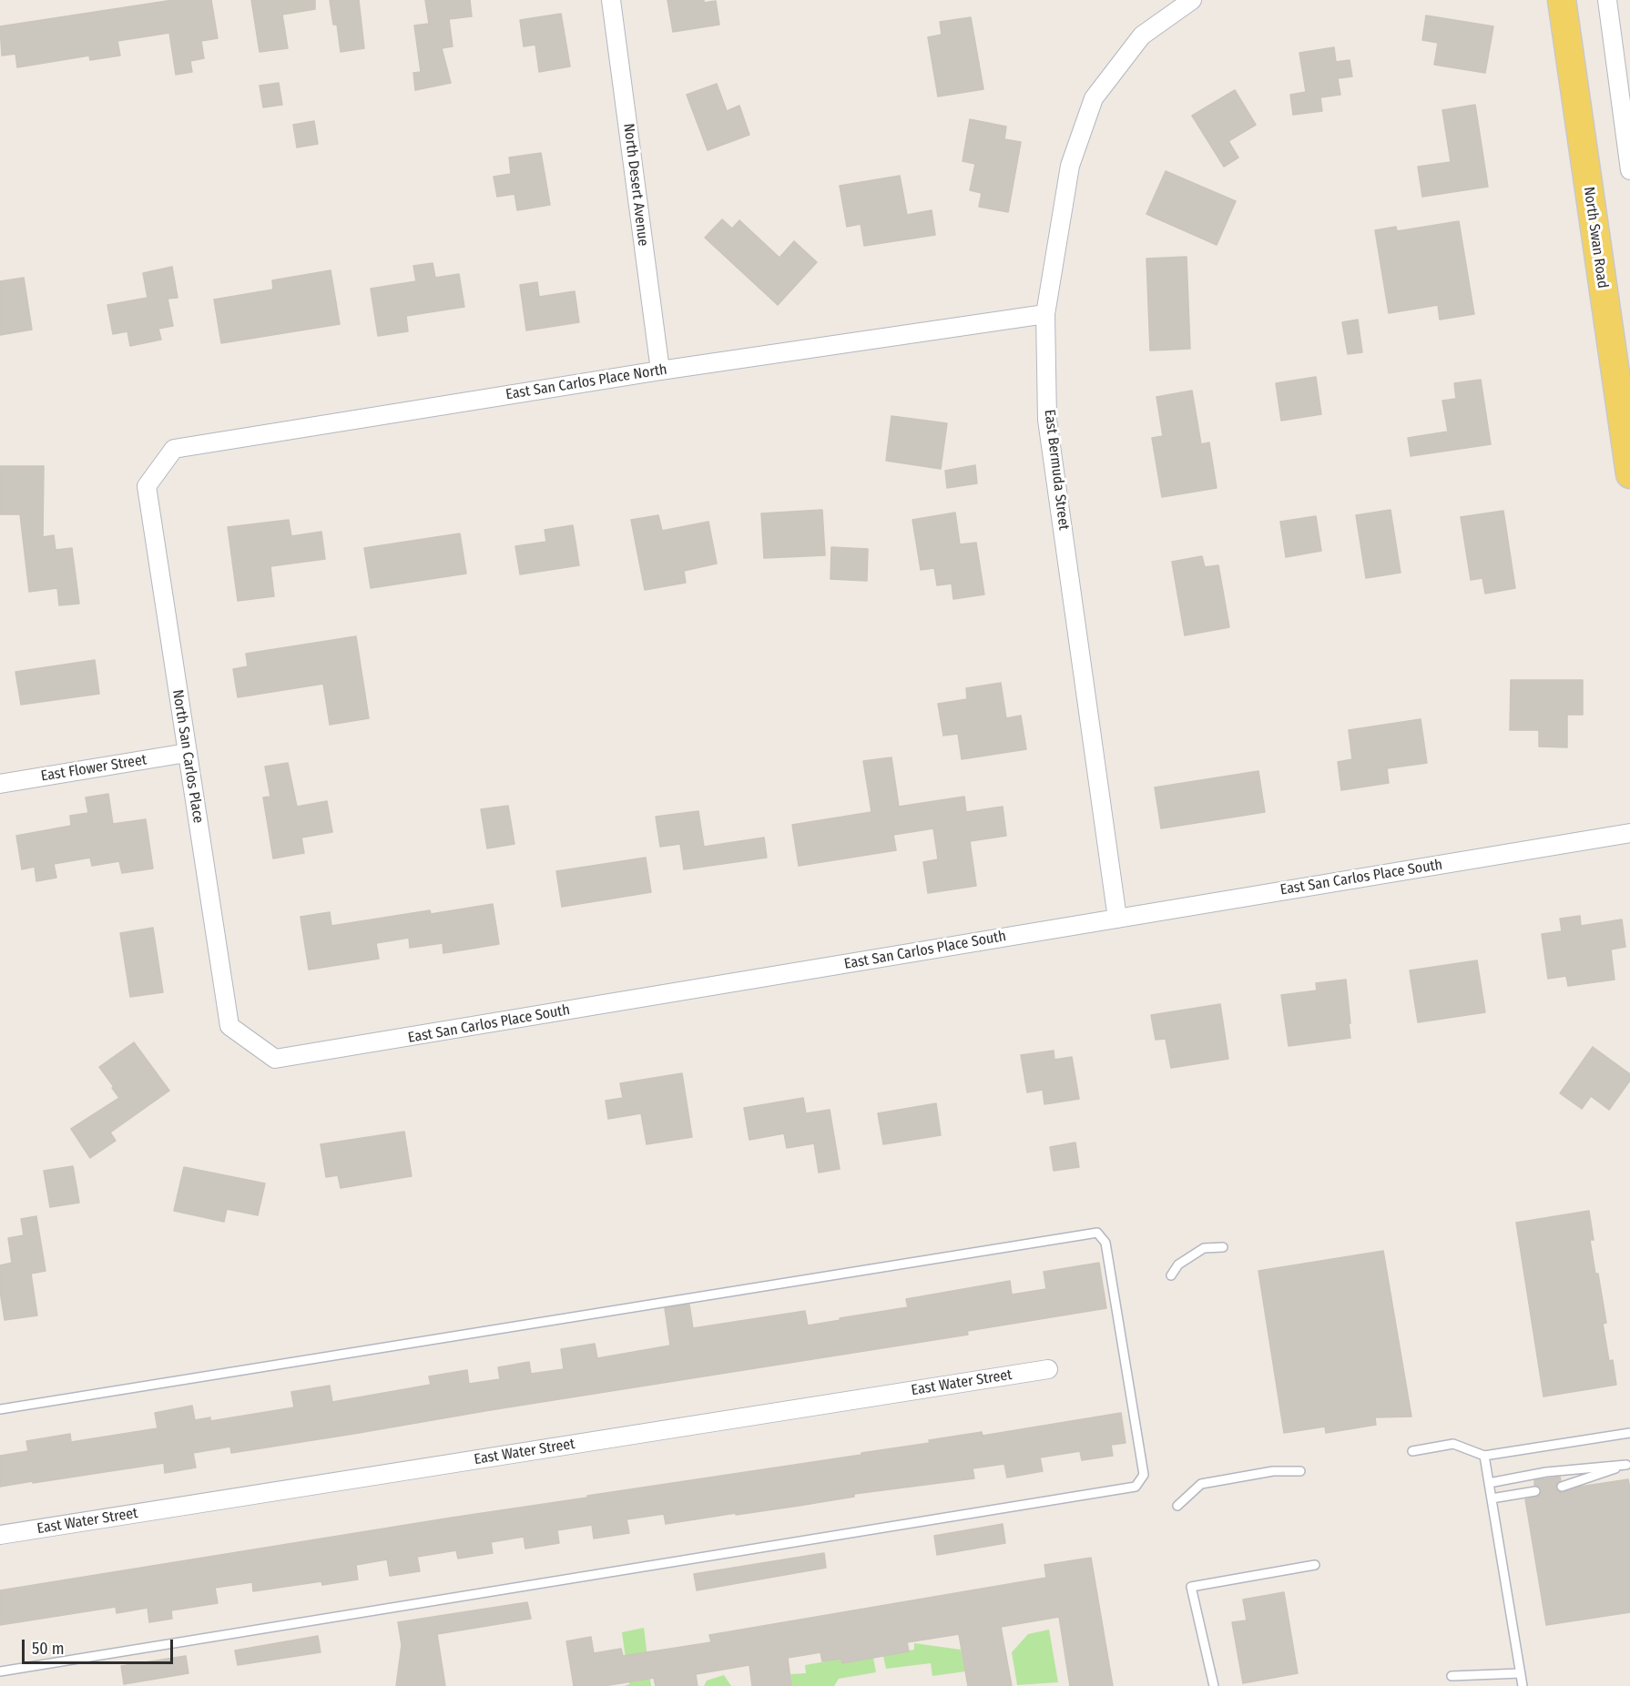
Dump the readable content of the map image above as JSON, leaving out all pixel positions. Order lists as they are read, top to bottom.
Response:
{
  "streets": {
    "main road": ["North Swan Road"],
    "street": [
      "North Desert Avenue",
      "East San Carlos Place North",
      "East Bermuda Street",
      "North San Carlos Place",
      "East Flower Street",
      "East San Carlos Place South",
      "East Water Street"
    ]
  },
  "crossings": [
    ["North Desert Avenue", "East San Carlos Place North"],
    ["East San Carlos Place North", "East Bermuda Street"],
    ["East San Carlos Place North", "North San Carlos Place"],
    ["East Bermuda Street", "East San Carlos Place South"],
    ["North San Carlos Place", "East Flower Street"],
    ["North San Carlos Place", "East San Carlos Place South"]
  ],
  "scale_bar": "50 m"
}
